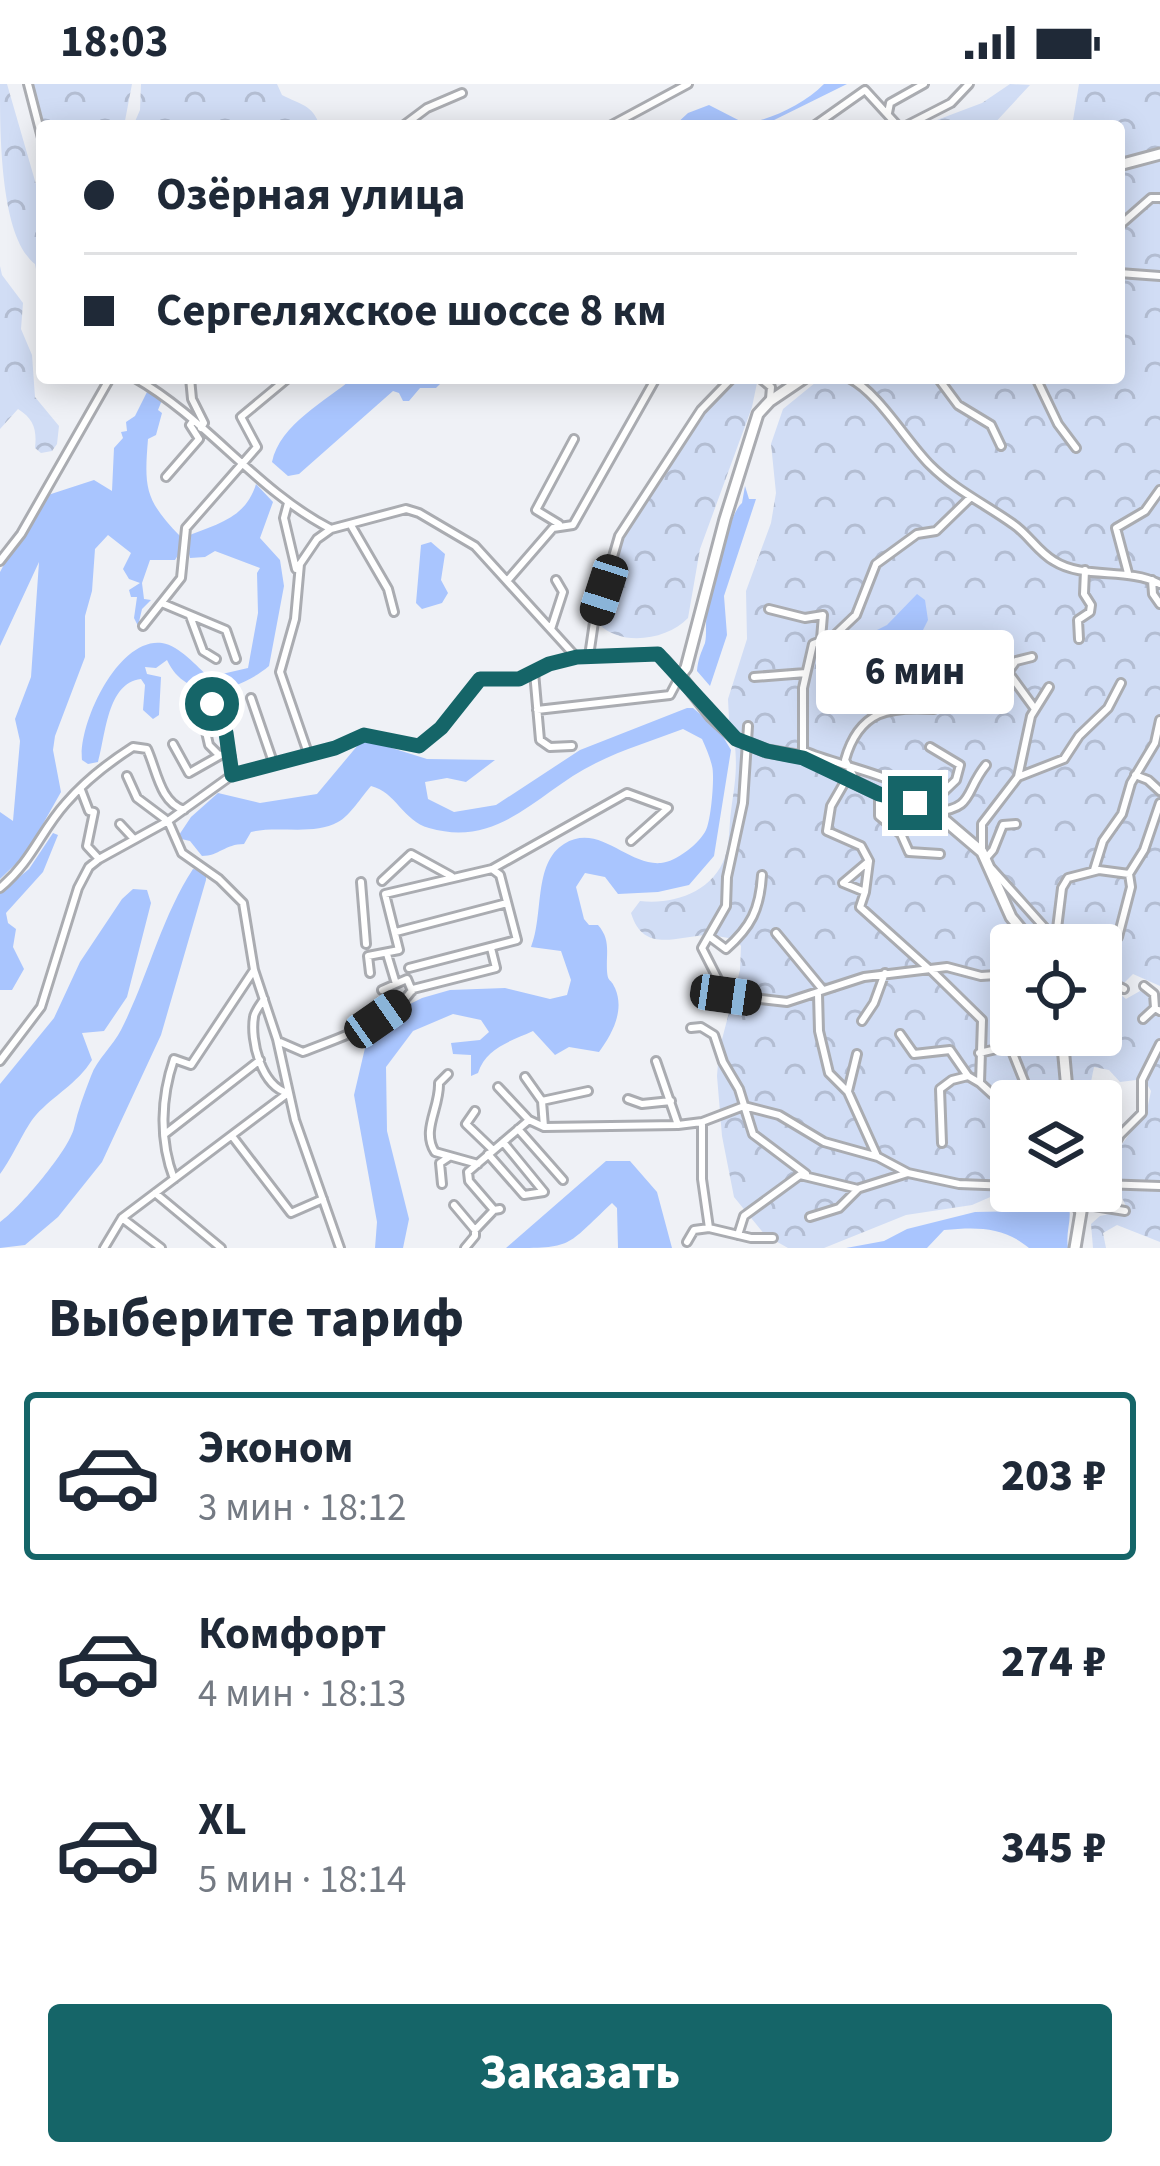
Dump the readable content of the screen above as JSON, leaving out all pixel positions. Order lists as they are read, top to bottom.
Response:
{
  "page": {
    "status": "18:03",
    "banner": ["Озёрная улица", "Сергеляхское шоссе 8 км"],
    "bubble": "6 мин",
    "heading": "Выберите тариф",
    "list": [
      {
        "name": "Эконом",
        "note": "3 мин · 18:12",
        "value": "203 ₽"
      },
      {
        "name": "Комфорт",
        "note": "4 мин · 18:13",
        "value": "274 ₽"
      },
      {
        "name": "XL",
        "note": "5 мин · 18:14",
        "value": "345 ₽"
      }
    ],
    "buttons": "Заказать"
  }
}
